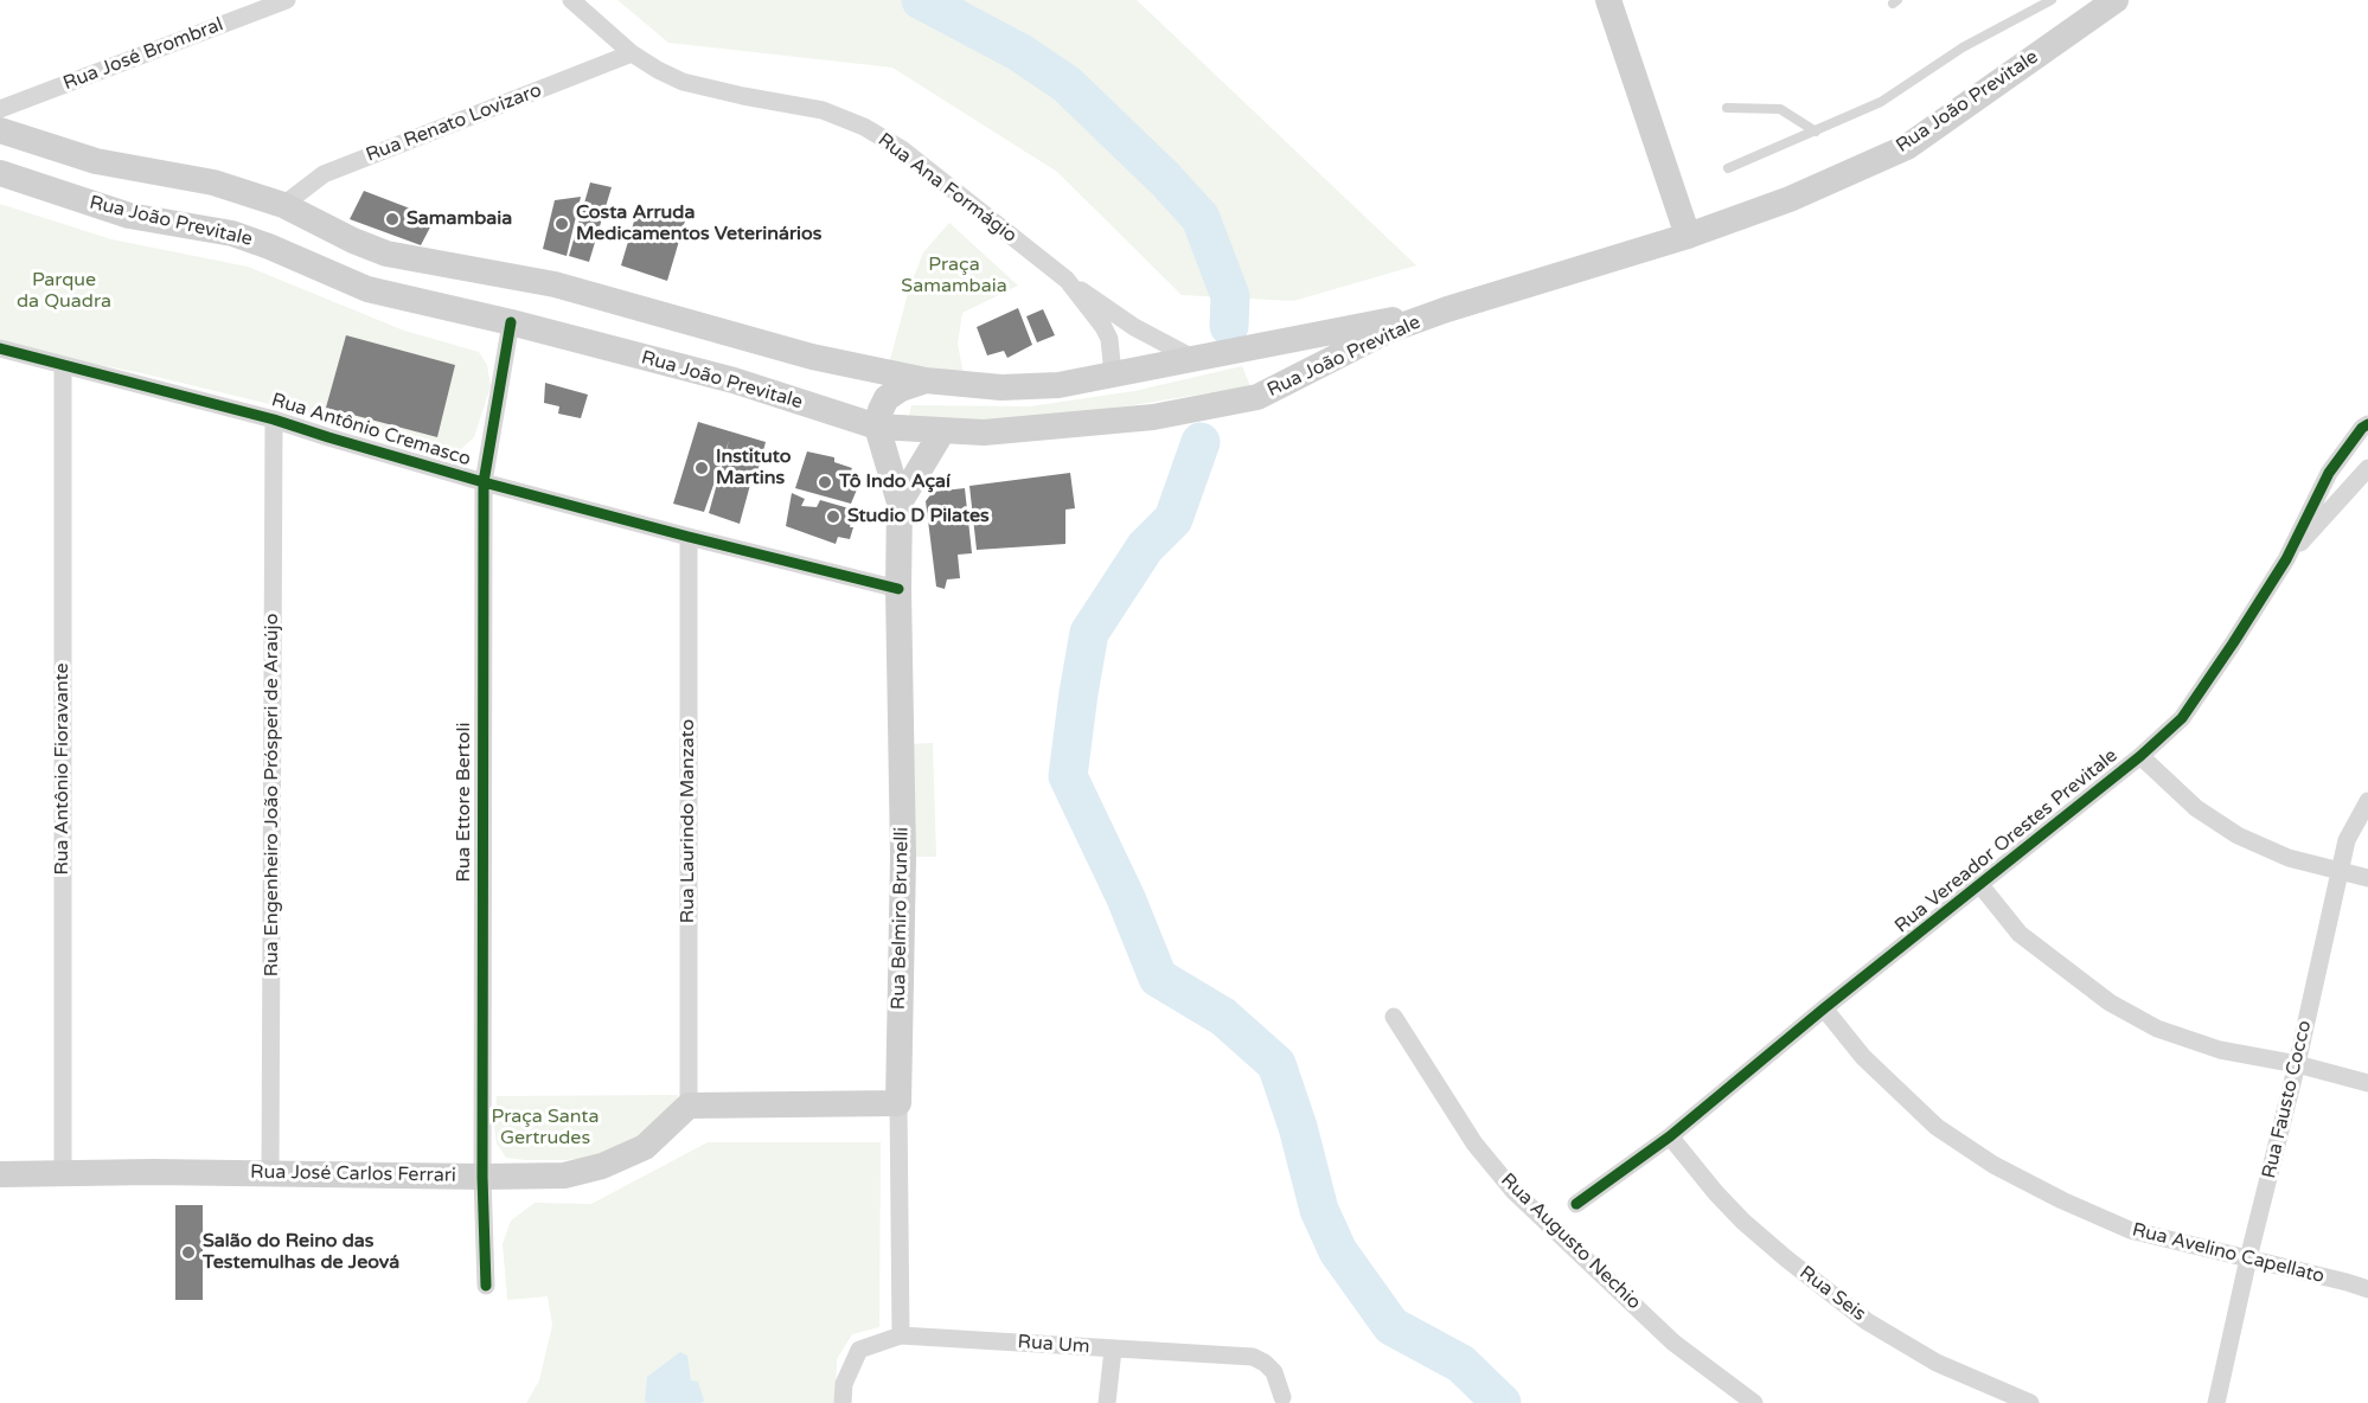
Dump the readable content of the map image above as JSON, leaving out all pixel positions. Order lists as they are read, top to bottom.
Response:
{
  "streets": {
    "main road": ["Rua João Previtale", "Rua Belmiro Brunelli", "Rua José Carlos Ferrari"],
    "street": [
      "Rua José Brombral",
      "Rua Renato Lovizaro",
      "Rua Ana Formágio",
      "Rua Antônio Cremasco",
      "Rua Antônio Fioravante",
      "Rua Engenheiro João Prósperi de Araújo",
      "Rua Ettore Bertoli",
      "Rua Laurindo Manzato",
      "Rua Vereador Orestes Previtale",
      "Rua Fausto Cocco",
      "Rua Augusto Nechio",
      "Rua Avelino Capellato",
      "Rua Seis",
      "Rua Um"
    ]
  },
  "crossings": [
    ["Rua João Previtale", "Rua Renato Lovizaro"],
    ["Rua João Previtale", "Rua Ana Formágio"],
    ["Rua João Previtale", "Rua Ettore Bertoli"],
    ["Rua João Previtale", "Rua Belmiro Brunelli"],
    ["Rua Renato Lovizaro", "Rua Ana Formágio"],
    ["Rua Antônio Cremasco", "Rua Antônio Fioravante"],
    ["Rua Antônio Cremasco", "Rua Engenheiro João Prósperi de Araújo"],
    ["Rua Antônio Cremasco", "Rua Ettore Bertoli"],
    ["Rua Antônio Cremasco", "Rua Laurindo Manzato"],
    ["Rua Antônio Cremasco", "Rua Belmiro Brunelli"],
    ["Rua Antônio Fioravante", "Rua José Carlos Ferrari"],
    ["Rua Engenheiro João Prósperi de Araújo", "Rua José Carlos Ferrari"],
    ["Rua Ettore Bertoli", "Rua José Carlos Ferrari"],
    ["Rua Laurindo Manzato", "Rua José Carlos Ferrari"],
    ["Rua Vereador Orestes Previtale", "Rua Avelino Capellato"],
    ["Rua Vereador Orestes Previtale", "Rua Seis"],
    ["Rua Belmiro Brunelli", "Rua Um"],
    ["Rua Fausto Cocco", "Rua Avelino Capellato"]
  ],
  "parks": ["Praça Samambaia", "Parque da Quadra", "Praça Santa Gertrudes"],
  "places": [
    "Samambaia",
    "Costa Arruda Medicamentos Veterinários",
    "Instituto Martins",
    "Tô Indo Açaí",
    "Studio D Pilates",
    "Salão do Reino das Testemulhas de Jeová"
  ]
}
